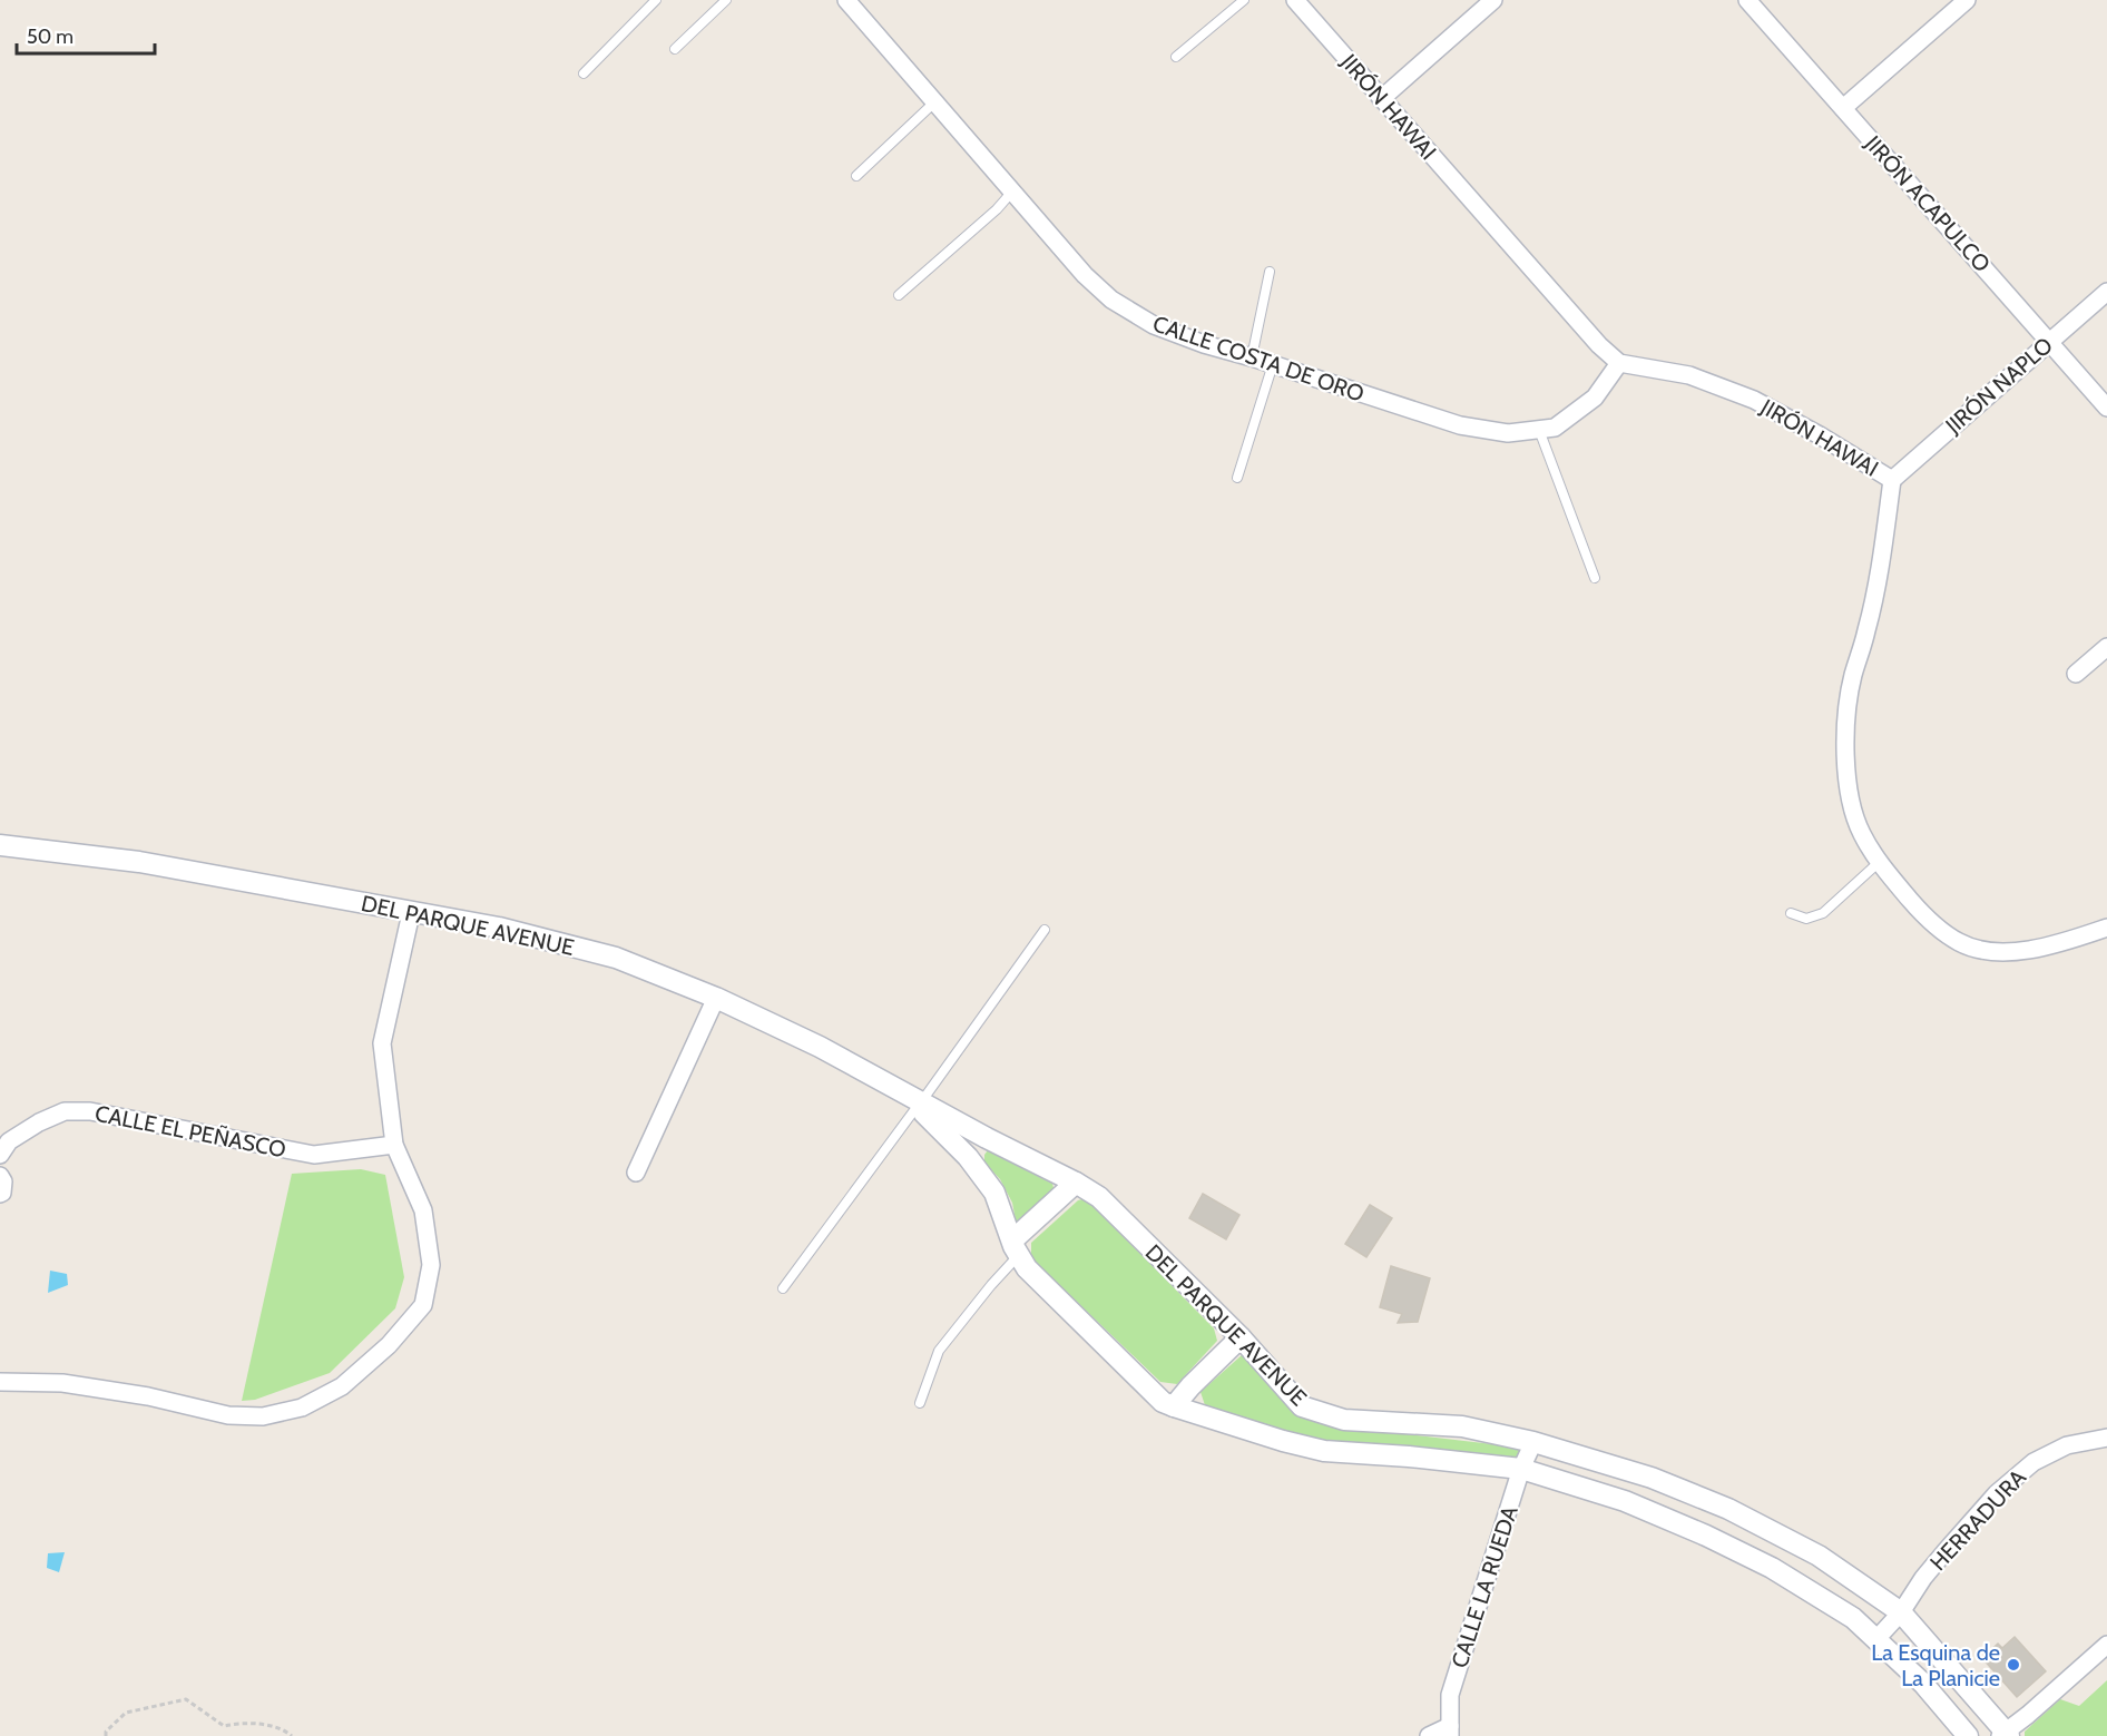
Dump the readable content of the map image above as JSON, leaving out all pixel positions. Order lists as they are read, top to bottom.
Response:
{
  "streets": {
    "street": [
      "JIRÓN HAWAI",
      "JIRÓN ACAPULCO",
      "CALLE COSTA DE ORO",
      "JIRÓN NAPLO",
      "DEL PARQUE AVENUE",
      "CALLE EL PEÑASCO",
      "HERRADURA",
      "CALLE LA RUEDA"
    ]
  },
  "crossings": [
    ["JIRÓN HAWAI", "CALLE COSTA DE ORO"],
    ["JIRÓN HAWAI", "JIRÓN NAPLO"],
    ["JIRÓN ACAPULCO", "JIRÓN NAPLO"],
    ["DEL PARQUE AVENUE", "HERRADURA"],
    ["DEL PARQUE AVENUE", "CALLE LA RUEDA"]
  ],
  "places": ["La Esquina de La Planicie"],
  "scale_bar": "50 m"
}
